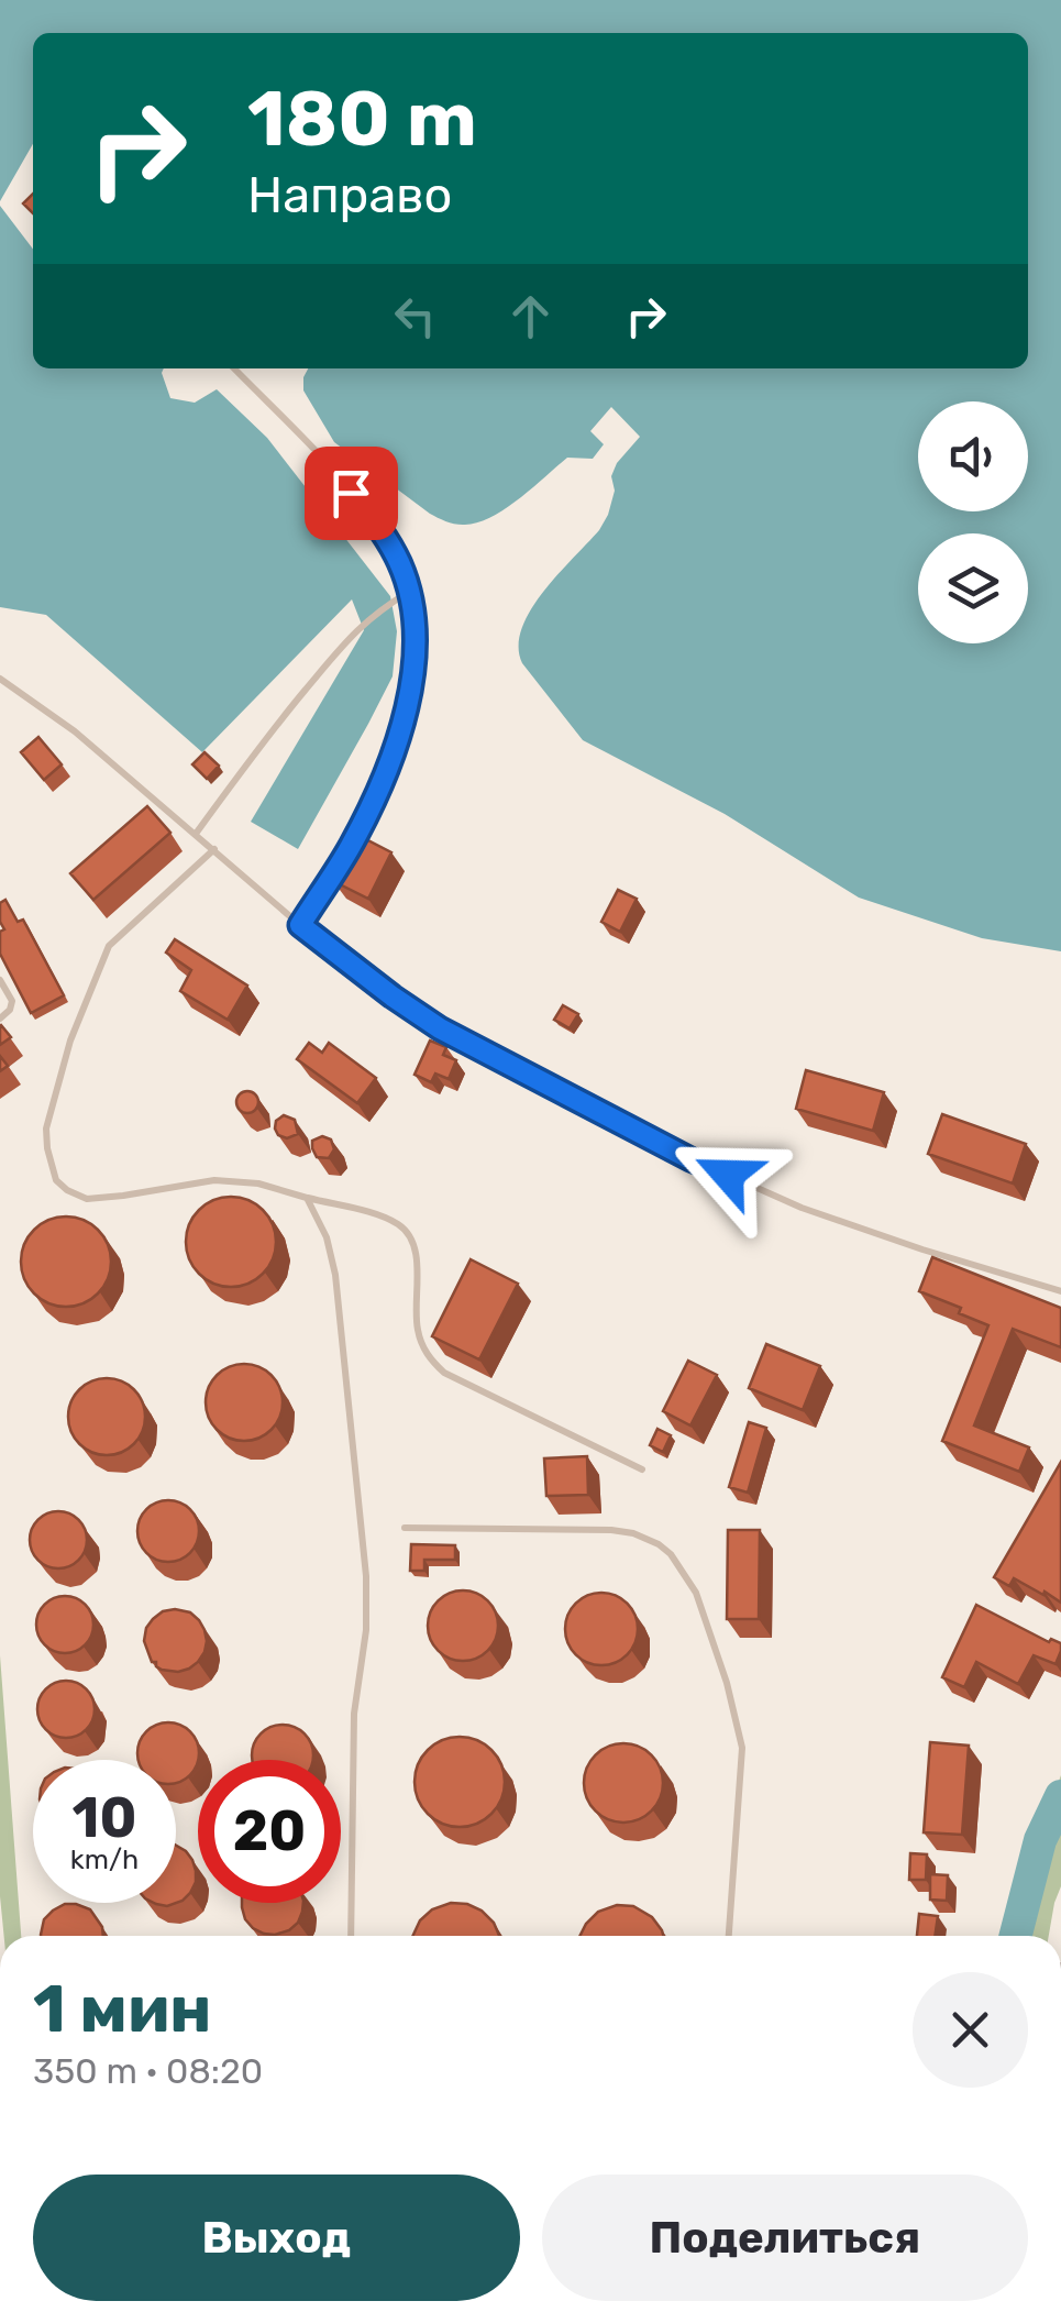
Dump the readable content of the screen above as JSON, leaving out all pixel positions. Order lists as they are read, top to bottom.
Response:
{
  "page": {
    "turn": ["180 m", "Направо"],
    "speed": "10 km/h",
    "limit": "20",
    "heading": ["1 мин", "350 m · 08:20"],
    "buttons": ["Выход", "Поделиться"]
  }
}
